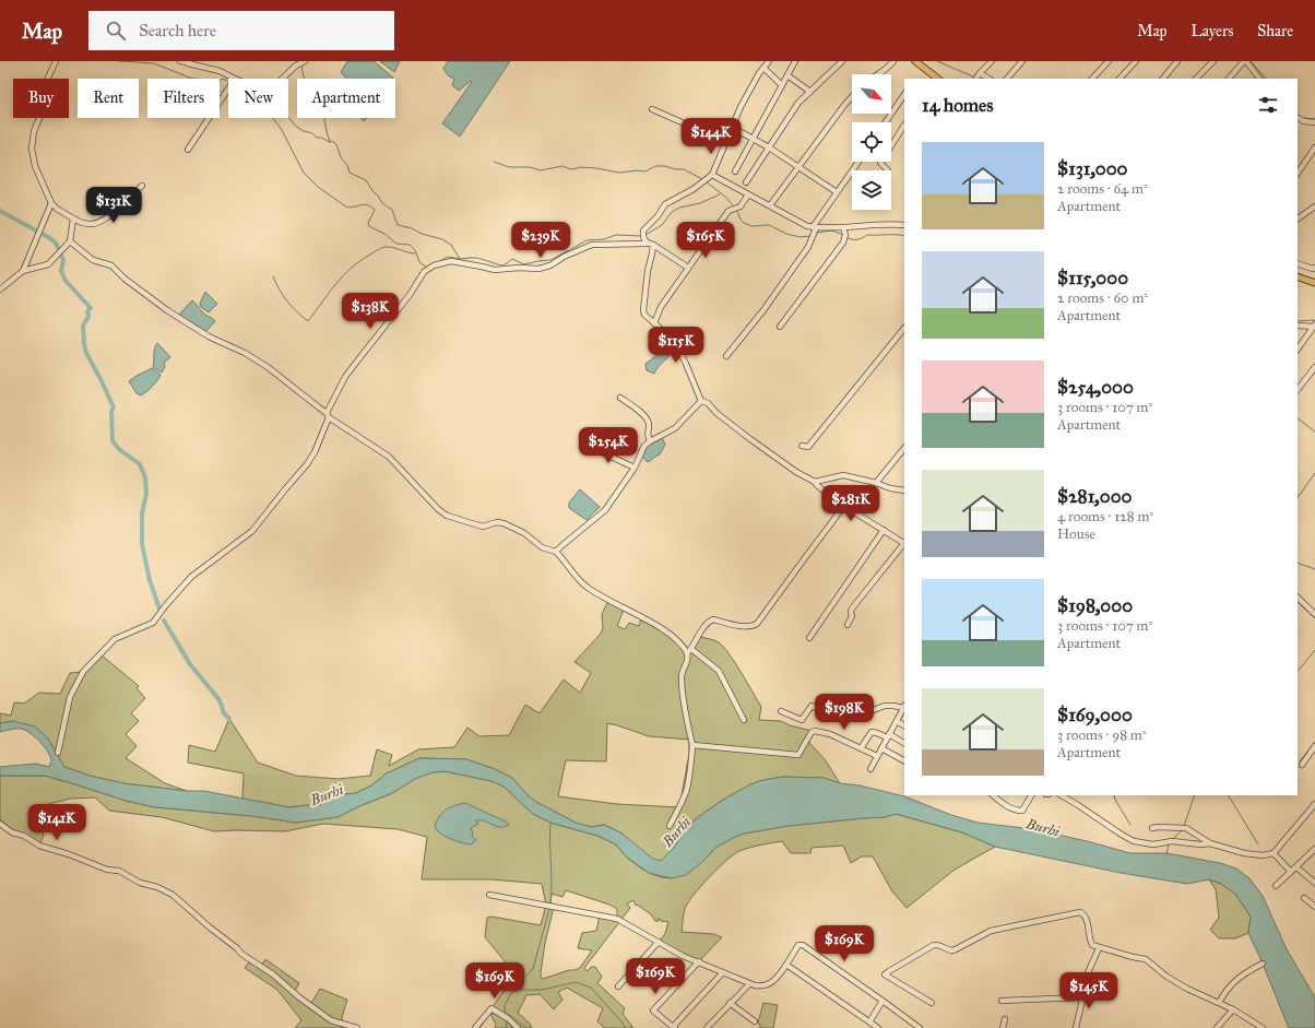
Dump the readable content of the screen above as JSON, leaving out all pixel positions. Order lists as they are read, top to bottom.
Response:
{
  "water": ["Burhi"],
  "north": "bottom right",
  "page": {
    "header": "Map",
    "search": "Search here",
    "nav": ["Map", "Layers", "Share"],
    "chip": [
      "Buy",
      "Rent",
      "Filters",
      "New",
      "Apartment"
    ],
    "heading": "14 homes",
    "price": [
      "$144K",
      "$131K",
      "$239K",
      "$165K",
      "$138K",
      "$115K",
      "$254K",
      "$281K",
      "$198K",
      "$141K",
      "$169K",
      "$169K",
      "$169K",
      "$145K"
    ],
    "list": [
      {
        "name": "$131,000",
        "note": "2 rooms · 64 m² · Apartment"
      },
      {
        "name": "$115,000",
        "note": "2 rooms · 60 m² · Apartment"
      },
      {
        "name": "$254,000",
        "note": "3 rooms · 107 m² · Apartment"
      },
      {
        "name": "$281,000",
        "note": "4 rooms · 128 m² · House"
      },
      {
        "name": "$198,000",
        "note": "3 rooms · 107 m² · Apartment"
      },
      {
        "name": "$169,000",
        "note": "3 rooms · 98 m² · Apartment"
      }
    ]
  }
}
